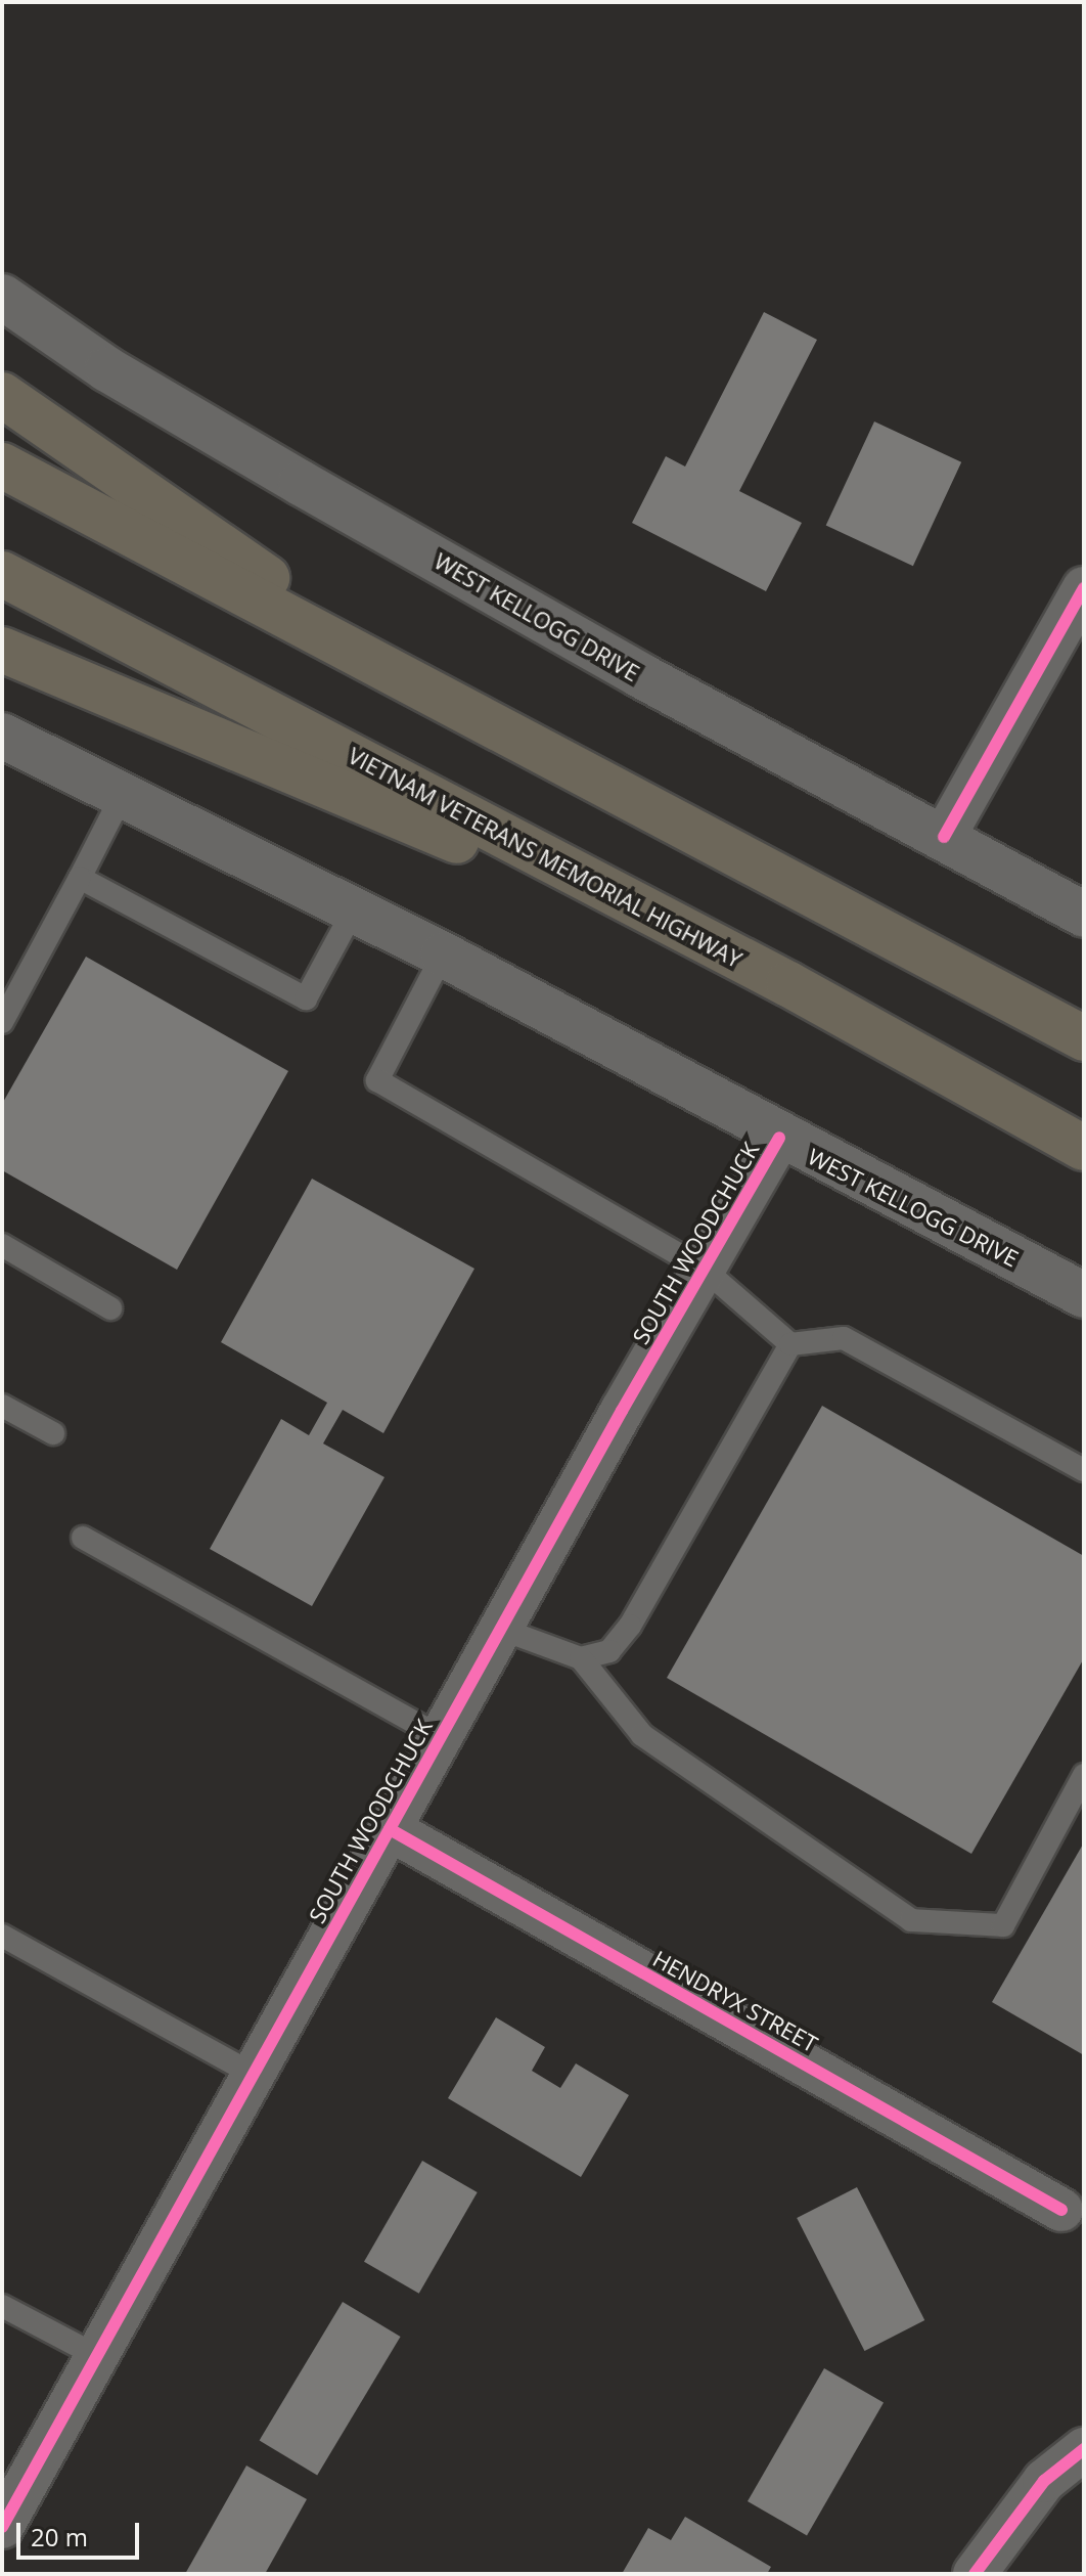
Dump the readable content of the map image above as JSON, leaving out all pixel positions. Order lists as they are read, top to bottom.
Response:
{
  "streets": {
    "highway": ["VIETNAM VETERANS MEMORIAL HIGHWAY"],
    "main road": ["WEST KELLOGG DRIVE"],
    "street": ["SOUTH WOODCHUCK", "HENDRYX STREET"]
  },
  "crossings": [
    ["WEST KELLOGG DRIVE", "SOUTH WOODCHUCK"],
    ["SOUTH WOODCHUCK", "HENDRYX STREET"]
  ],
  "scale_bar": "20 m"
}
